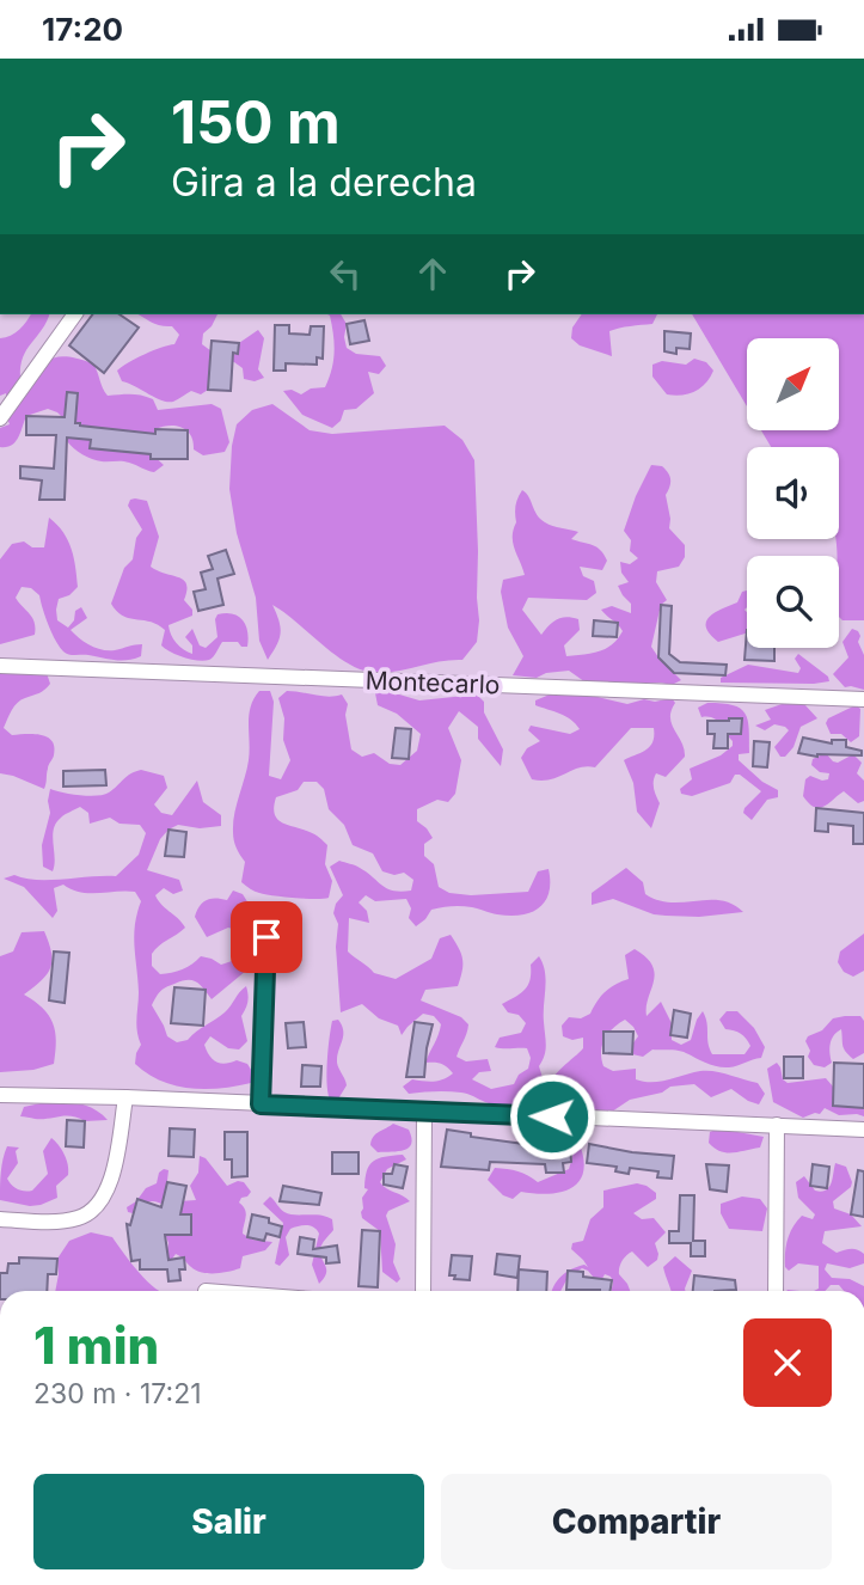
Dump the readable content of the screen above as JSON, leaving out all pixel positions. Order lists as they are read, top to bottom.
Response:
{
  "streets": {
    "street": ["Montecarlo"]
  },
  "north": "top right",
  "page": {
    "status": "17:20",
    "turn": ["150 m", "Gira a la derecha"],
    "heading": ["1 min", "230 m · 17:21"],
    "buttons": ["Salir", "Compartir"]
  }
}
